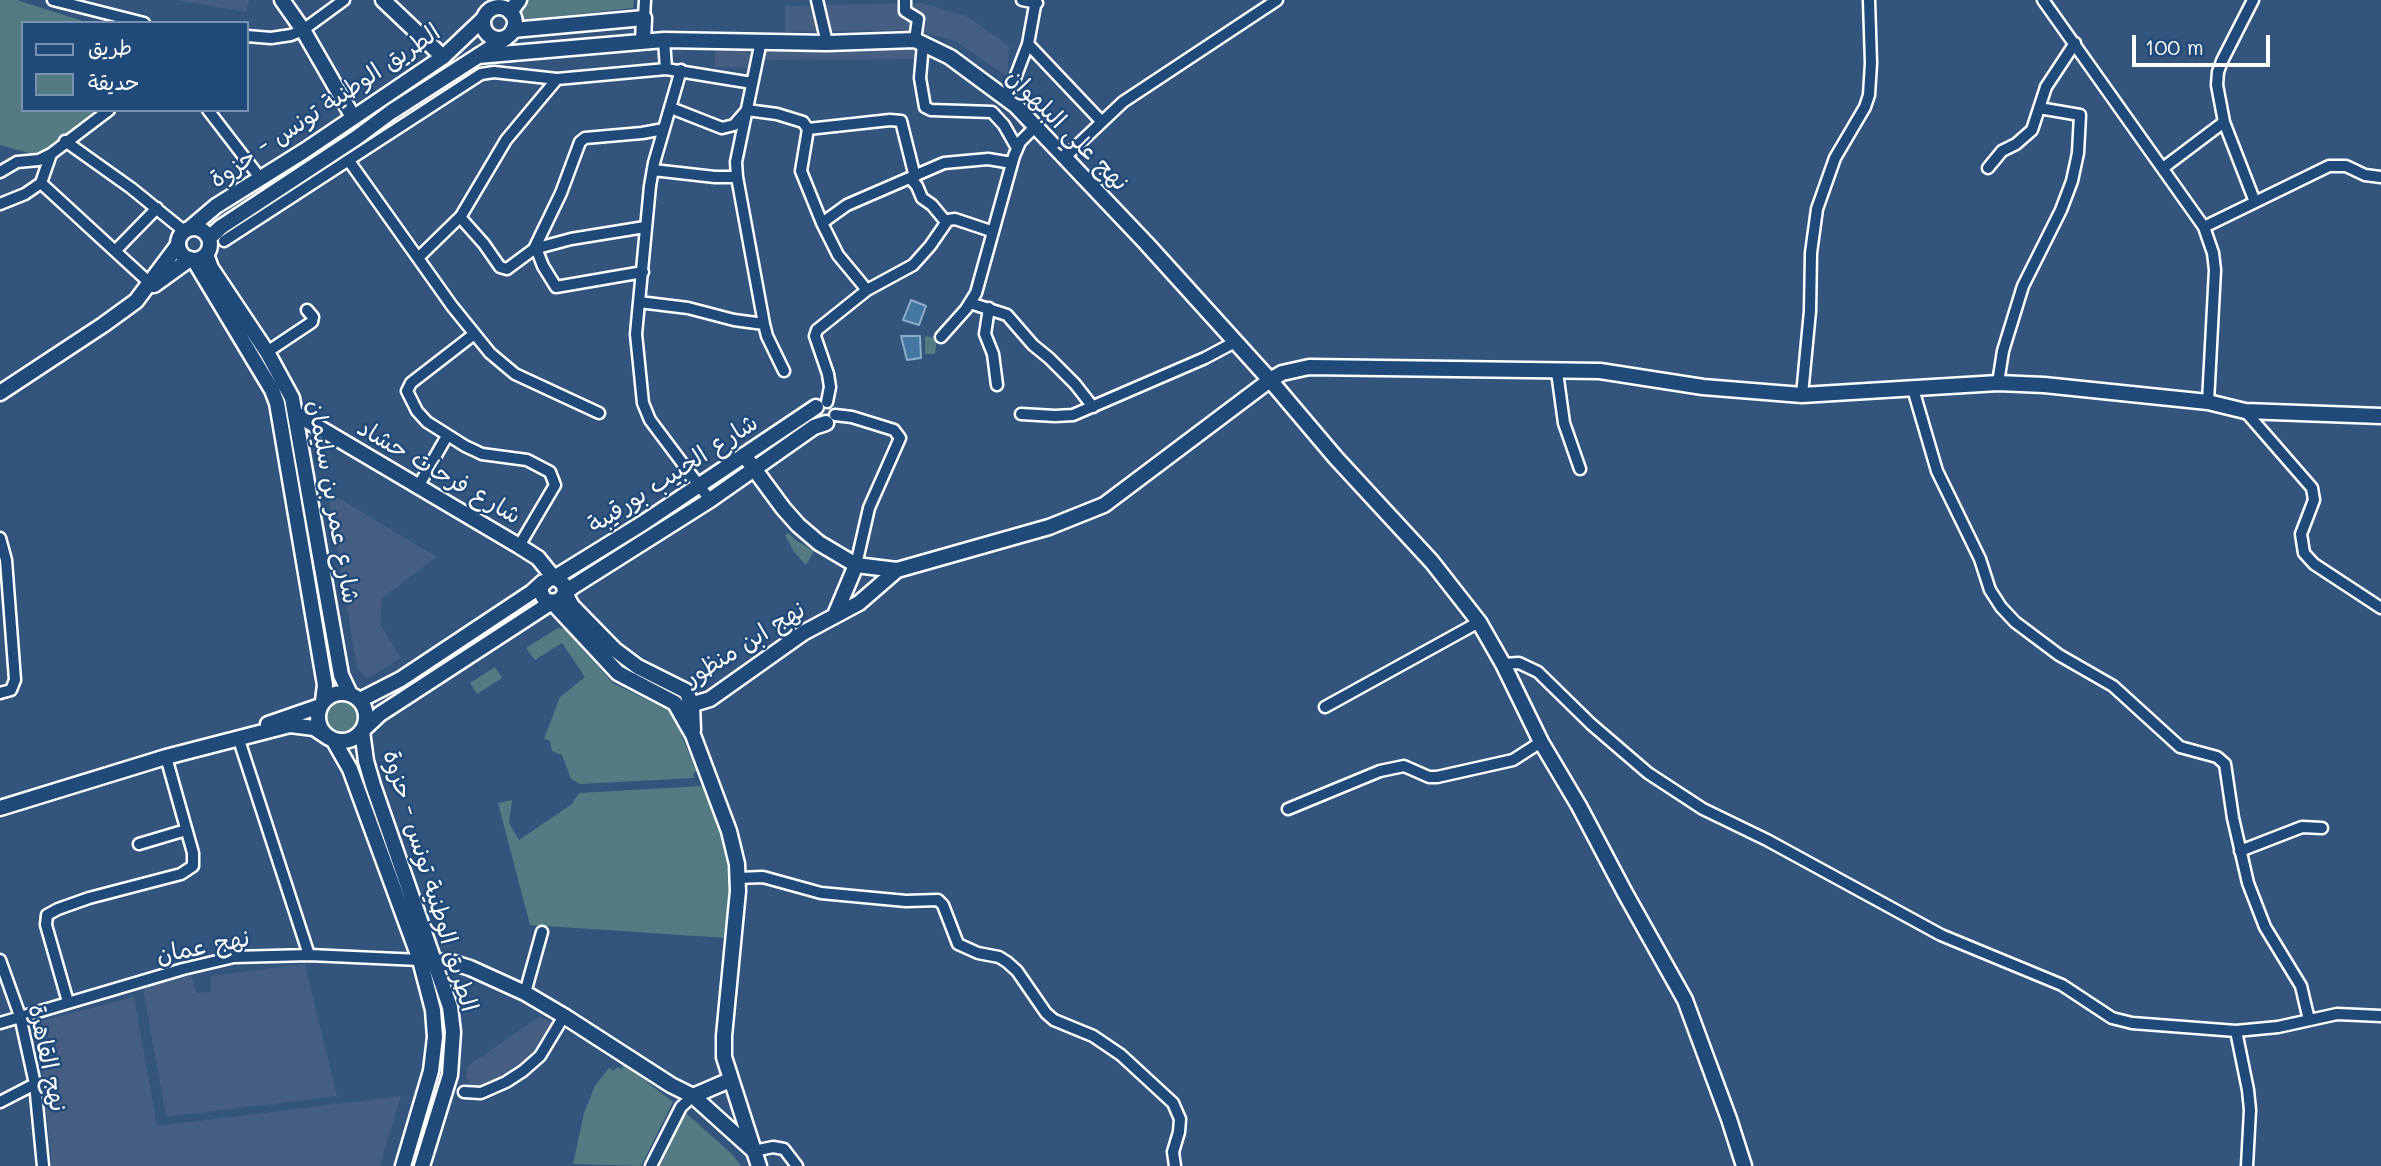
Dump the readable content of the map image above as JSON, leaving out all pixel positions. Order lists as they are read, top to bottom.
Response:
{
  "streets": {
    "street": [
      "الطريق الوطنية تونس - حزوة",
      "نهج علي البلهوان",
      "شارع فرحات حشاد",
      "شارع الحبيب بورقيبة",
      "شارع عمر بن سليمان",
      "نهج ابن منظور",
      "نهج عمان",
      "نهج القاهرة"
    ]
  },
  "crossings": [
    ["الطريق الوطنية تونس - حزوة", "نهج علي البلهوان"],
    ["الطريق الوطنية تونس - حزوة", "شارع الحبيب بورقيبة"],
    ["الطريق الوطنية تونس - حزوة", "شارع عمر بن سليمان"],
    ["الطريق الوطنية تونس - حزوة", "نهج عمان"],
    ["شارع فرحات حشاد", "شارع الحبيب بورقيبة"],
    ["شارع فرحات حشاد", "شارع عمر بن سليمان"],
    ["شارع الحبيب بورقيبة", "شارع عمر بن سليمان"],
    ["نهج عمان", "نهج القاهرة"]
  ],
  "legend": ["طريق", "حديقة"],
  "scale_bar": "100 m"
}
